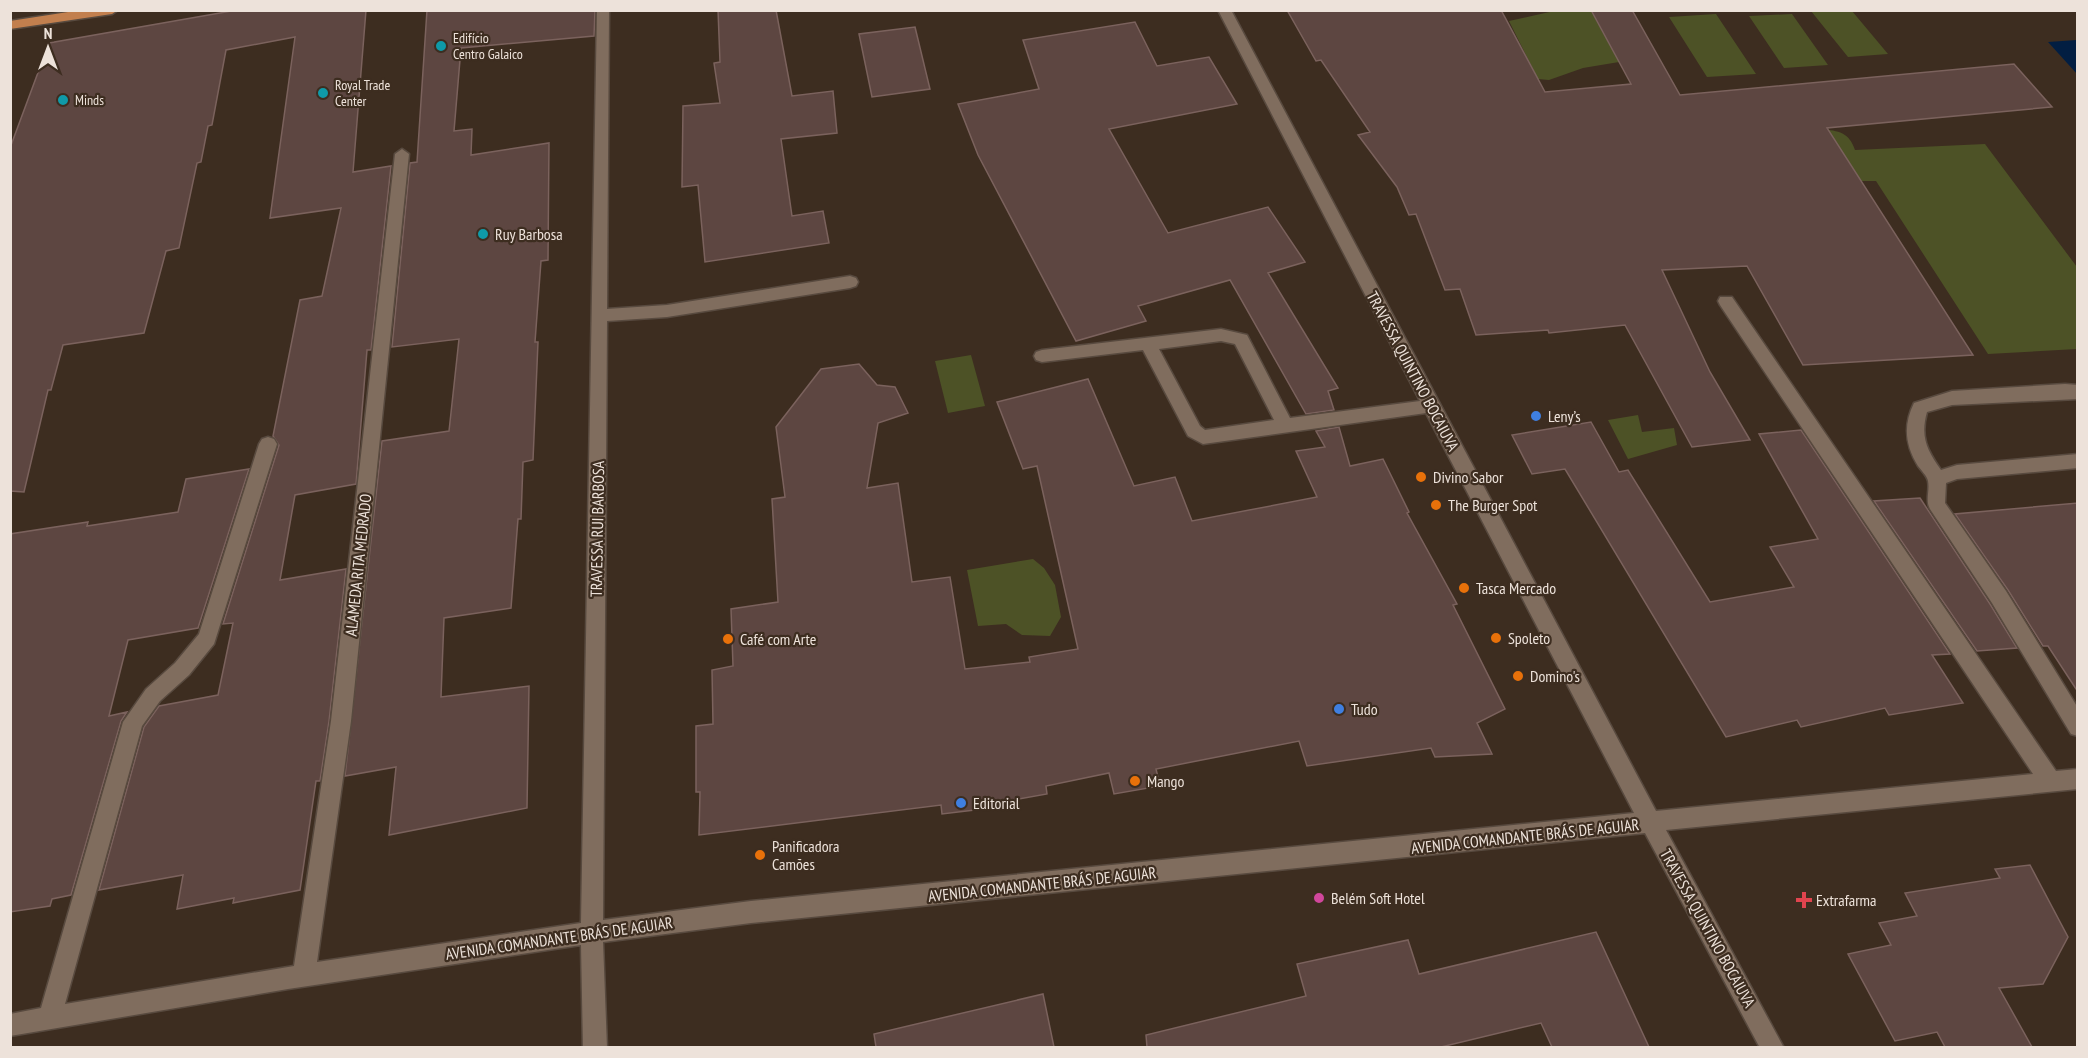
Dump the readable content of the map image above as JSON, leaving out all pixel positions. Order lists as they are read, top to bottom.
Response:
{
  "streets": {
    "street": [
      "TRAVESSA QUINTINO BOCAIUVA",
      "TRAVESSA RUI BARBOSA",
      "ALAMEDA RITA MEDRADO",
      "AVENIDA COMANDANTE BRÁS DE AGUIAR"
    ]
  },
  "crossings": [
    ["TRAVESSA QUINTINO BOCAIUVA", "AVENIDA COMANDANTE BRÁS DE AGUIAR"],
    ["TRAVESSA RUI BARBOSA", "AVENIDA COMANDANTE BRÁS DE AGUIAR"],
    ["ALAMEDA RITA MEDRADO", "AVENIDA COMANDANTE BRÁS DE AGUIAR"]
  ],
  "places": {
    "other": [
      "Edifício Centro Galaico",
      "Royal Trade Center",
      "Minds",
      "Ruy Barbosa",
      "Leny’s",
      "Divino Sabor",
      "The Burger Spot",
      "Tasca Mercado",
      "Spoleto",
      "Café com Arte",
      "Domino's",
      "Tudo",
      "Mango",
      "Editorial",
      "Panificadora Camões",
      "Belém Soft Hotel"
    ],
    "health": ["Extrafarma"]
  },
  "north": "top"
}
